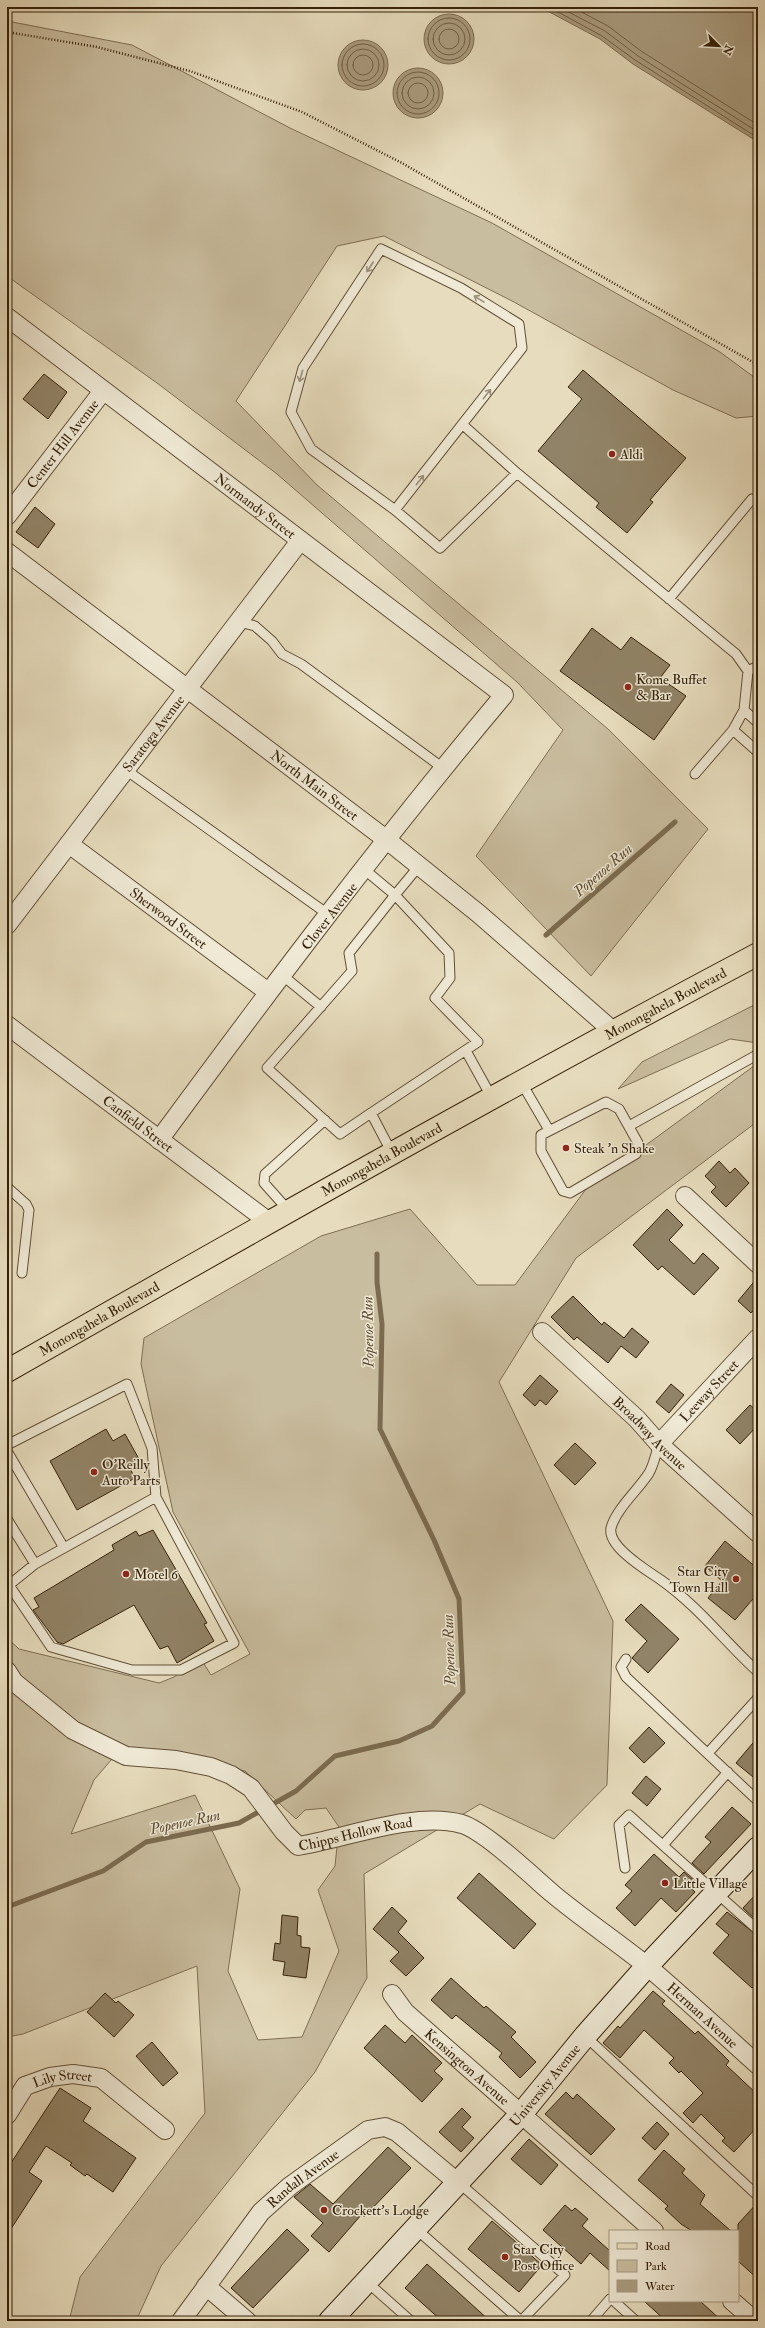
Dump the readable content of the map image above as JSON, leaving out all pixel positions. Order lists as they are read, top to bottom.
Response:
{
  "streets": {
    "main road": ["Monongahela Boulevard"],
    "street": [
      "Center Hill Avenue",
      "Normandy Street",
      "Saratoga Avenue",
      "North Main Street",
      "Clover Avenue",
      "Sherwood Street",
      "Canfield Street",
      "Leeway Street",
      "Broadway Avenue",
      "Chipps Hollow Road",
      "Herman Avenue",
      "Kensington Avenue",
      "Lily Street",
      "University Avenue",
      "Randall Avenue"
    ]
  },
  "crossings": [
    ["Center Hill Avenue", "Normandy Street"],
    ["Normandy Street", "Saratoga Avenue"],
    ["Normandy Street", "Clover Avenue"],
    ["Saratoga Avenue", "North Main Street"],
    ["Saratoga Avenue", "Sherwood Street"],
    ["North Main Street", "Clover Avenue"],
    ["North Main Street", "Monongahela Boulevard"],
    ["Clover Avenue", "Sherwood Street"],
    ["Clover Avenue", "Canfield Street"],
    ["Monongahela Boulevard", "Canfield Street"],
    ["Leeway Street", "Broadway Avenue"],
    ["Chipps Hollow Road", "Herman Avenue"],
    ["Chipps Hollow Road", "University Avenue"],
    ["Herman Avenue", "University Avenue"],
    ["Kensington Avenue", "University Avenue"],
    ["University Avenue", "Randall Avenue"]
  ],
  "water": ["Popenoe Run"],
  "places": [
    "Aldi",
    "Kome Buffet & Bar",
    "Steak 'n Shake",
    "O'Reilly Auto Parts",
    "Motel 6",
    "Star City Town Hall",
    "Little Village",
    "Crockett's Lodge",
    "Star City Post Office"
  ],
  "legend": ["Road", "Park", "Water"],
  "north": "bottom right"
}
